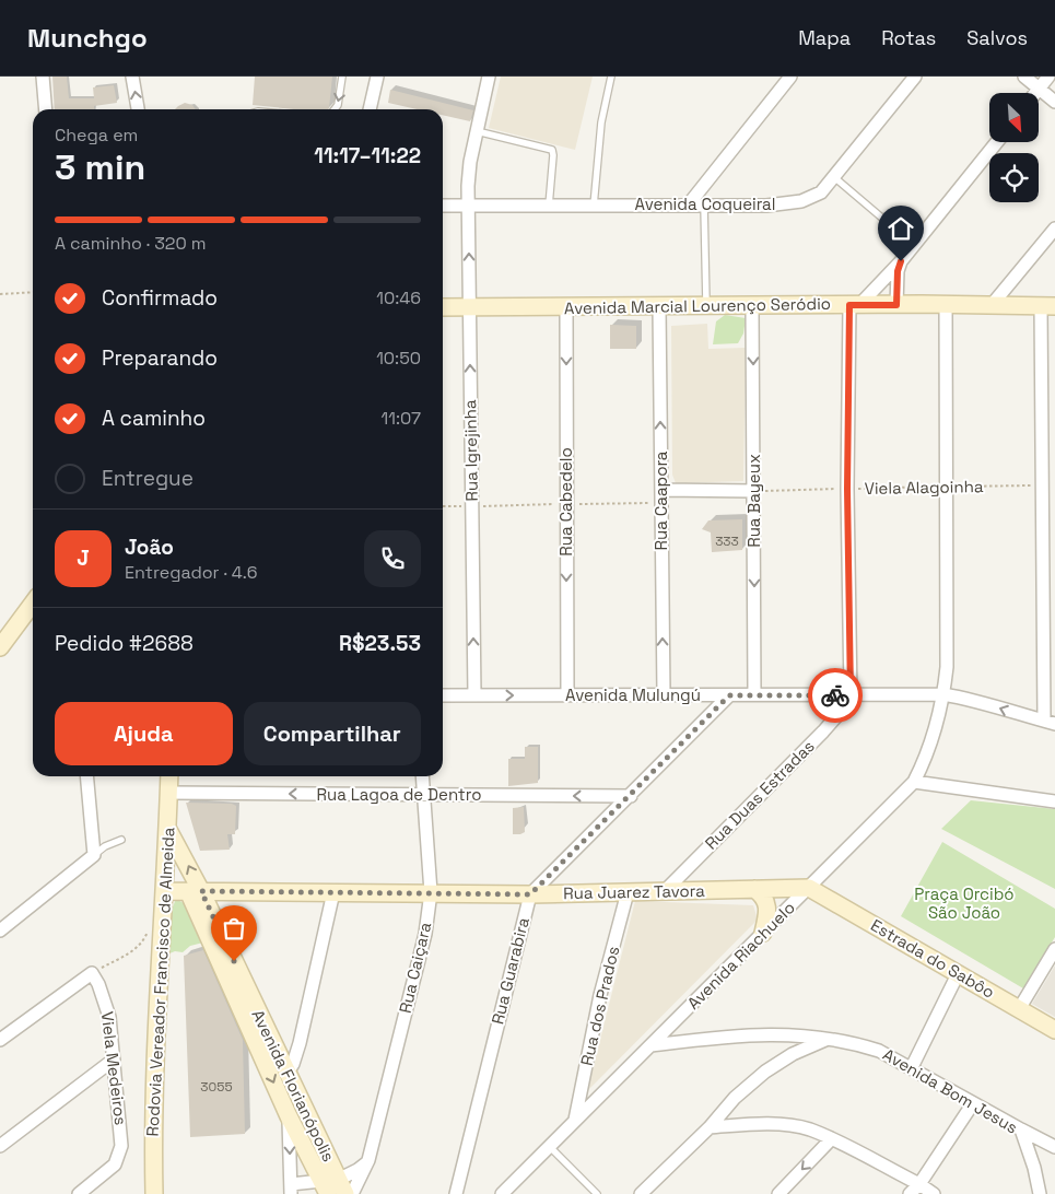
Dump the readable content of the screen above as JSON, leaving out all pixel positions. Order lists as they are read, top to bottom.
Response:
{
  "streets": {
    "street": [
      "Avenida Coqueiral",
      "Avenida Marcial Lourenço Seródio",
      "Rua Igrejinha",
      "Rua Caapora",
      "Rua Bayeux",
      "Rua Cabedelo",
      "Avenida Mulungú",
      "Rua Lagoa de Dentro",
      "Rua Duas Estradas",
      "Rua Juarez Tavora",
      "Avenida Riachuelo",
      "Estrada do Sabôo",
      "Rua Caiçara",
      "Rua Guarabira",
      "Rodovia Vereador Francisco de Almeida",
      "Rua dos Prados",
      "Viela Medeiros",
      "Avenida Florianópolis",
      "Avenida Bom Jesus"
    ],
    "path": ["Viela Alagoinha"]
  },
  "crossings": [
    ["Avenida Coqueiral", "Rua Igrejinha"],
    ["Avenida Marcial Lourenço Seródio", "Rua Igrejinha"],
    ["Avenida Marcial Lourenço Seródio", "Rua Caapora"],
    ["Avenida Marcial Lourenço Seródio", "Rua Bayeux"],
    ["Avenida Marcial Lourenço Seródio", "Rua Cabedelo"],
    ["Avenida Marcial Lourenço Seródio", "Avenida Riachuelo"],
    ["Rua Igrejinha", "Avenida Mulungú"],
    ["Viela Alagoinha", "Rua Bayeux"],
    ["Viela Alagoinha", "Avenida Riachuelo"],
    ["Rua Caapora", "Avenida Mulungú"],
    ["Rua Bayeux", "Avenida Mulungú"],
    ["Rua Cabedelo", "Avenida Mulungú"],
    ["Avenida Mulungú", "Rua Duas Estradas"],
    ["Avenida Mulungú", "Avenida Riachuelo"],
    ["Avenida Mulungú", "Rua Guarabira"],
    ["Rua Lagoa de Dentro", "Rua Caiçara"],
    ["Rua Lagoa de Dentro", "Rua Guarabira"],
    ["Rua Lagoa de Dentro", "Rodovia Vereador Francisco de Almeida"],
    ["Rua Duas Estradas", "Rua Juarez Tavora"],
    ["Rua Juarez Tavora", "Avenida Riachuelo"],
    ["Rua Juarez Tavora", "Estrada do Sabôo"],
    ["Rua Juarez Tavora", "Rua Caiçara"],
    ["Rua Juarez Tavora", "Rua Guarabira"],
    ["Rua Juarez Tavora", "Rodovia Vereador Francisco de Almeida"],
    ["Rua Juarez Tavora", "Rua dos Prados"],
    ["Rua Juarez Tavora", "Avenida Florianópolis"],
    ["Avenida Riachuelo", "Estrada do Sabôo"],
    ["Avenida Riachuelo", "Rua dos Prados"],
    ["Avenida Riachuelo", "Avenida Bom Jesus"],
    ["Rodovia Vereador Francisco de Almeida", "Avenida Florianópolis"]
  ],
  "one_way": [
    "Rua Igrejinha",
    "Rua Caapora",
    "Rua Cabedelo",
    "Rua Lagoa de Dentro"
  ],
  "parks": ["Praça Orcibó São João"],
  "house_numbers": ["333", "3055"],
  "north": "bottom right",
  "page": {
    "header": "Munchgo",
    "nav": ["Mapa", "Rotas", "Salvos"],
    "heading": ["3 min", "Chega em", "11:17–11:22"],
    "panel": [
      "João",
      "Entregador · 4.6",
      "Pedido #2688",
      "R$23.53"
    ],
    "bar": "A caminho · 320 m",
    "list": [
      ["Confirmado", "10:46"],
      ["Preparando", "10:50"],
      ["A caminho", "11:07"],
      "Entregue"
    ],
    "round": "J",
    "buttons": ["Ajuda", "Compartilhar"]
  }
}
